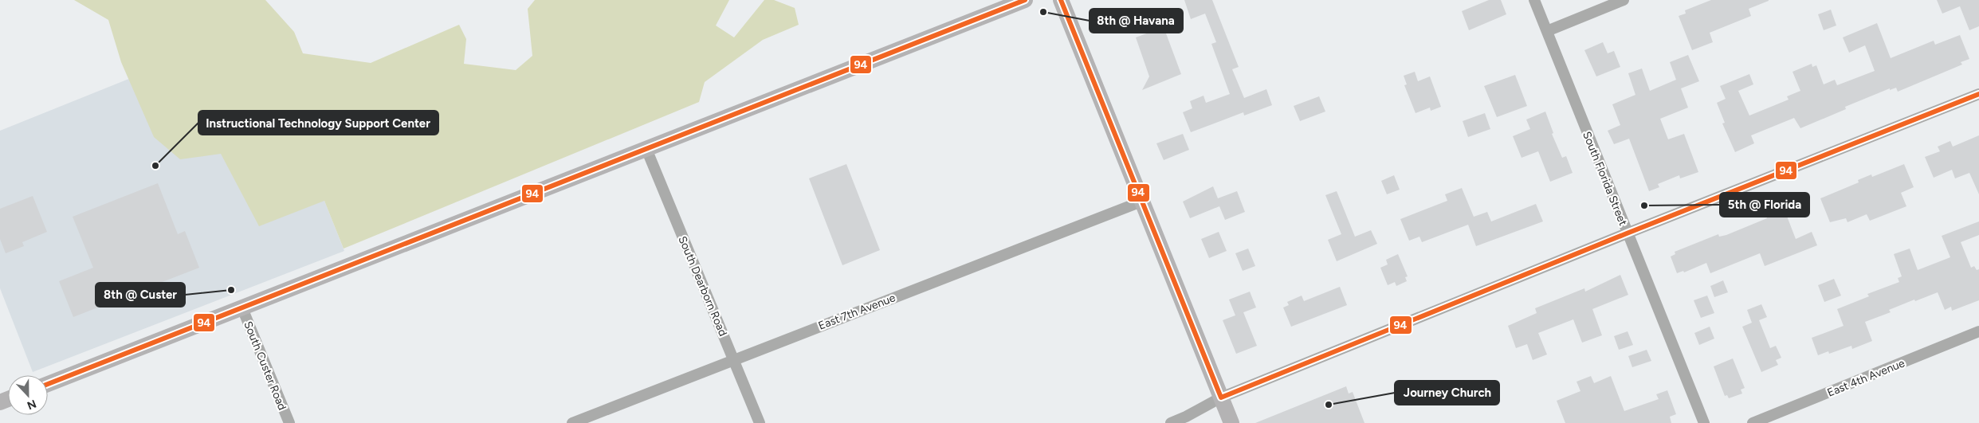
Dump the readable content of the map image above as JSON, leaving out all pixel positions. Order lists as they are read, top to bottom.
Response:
{
  "streets": {
    "street": [
      "South Florida Street",
      "South Dearborn Road",
      "East 7th Avenue",
      "South Custer Road",
      "East 4th Avenue"
    ]
  },
  "crossings": [
    ["South Dearborn Road", "East 7th Avenue"]
  ],
  "places": [
    "8th @ Havana",
    "Instructional Technology Support Center",
    "5th @ Florida",
    "8th @ Custer",
    "Journey Church"
  ],
  "lines": ["transit line 94"],
  "north": "bottom"
}
